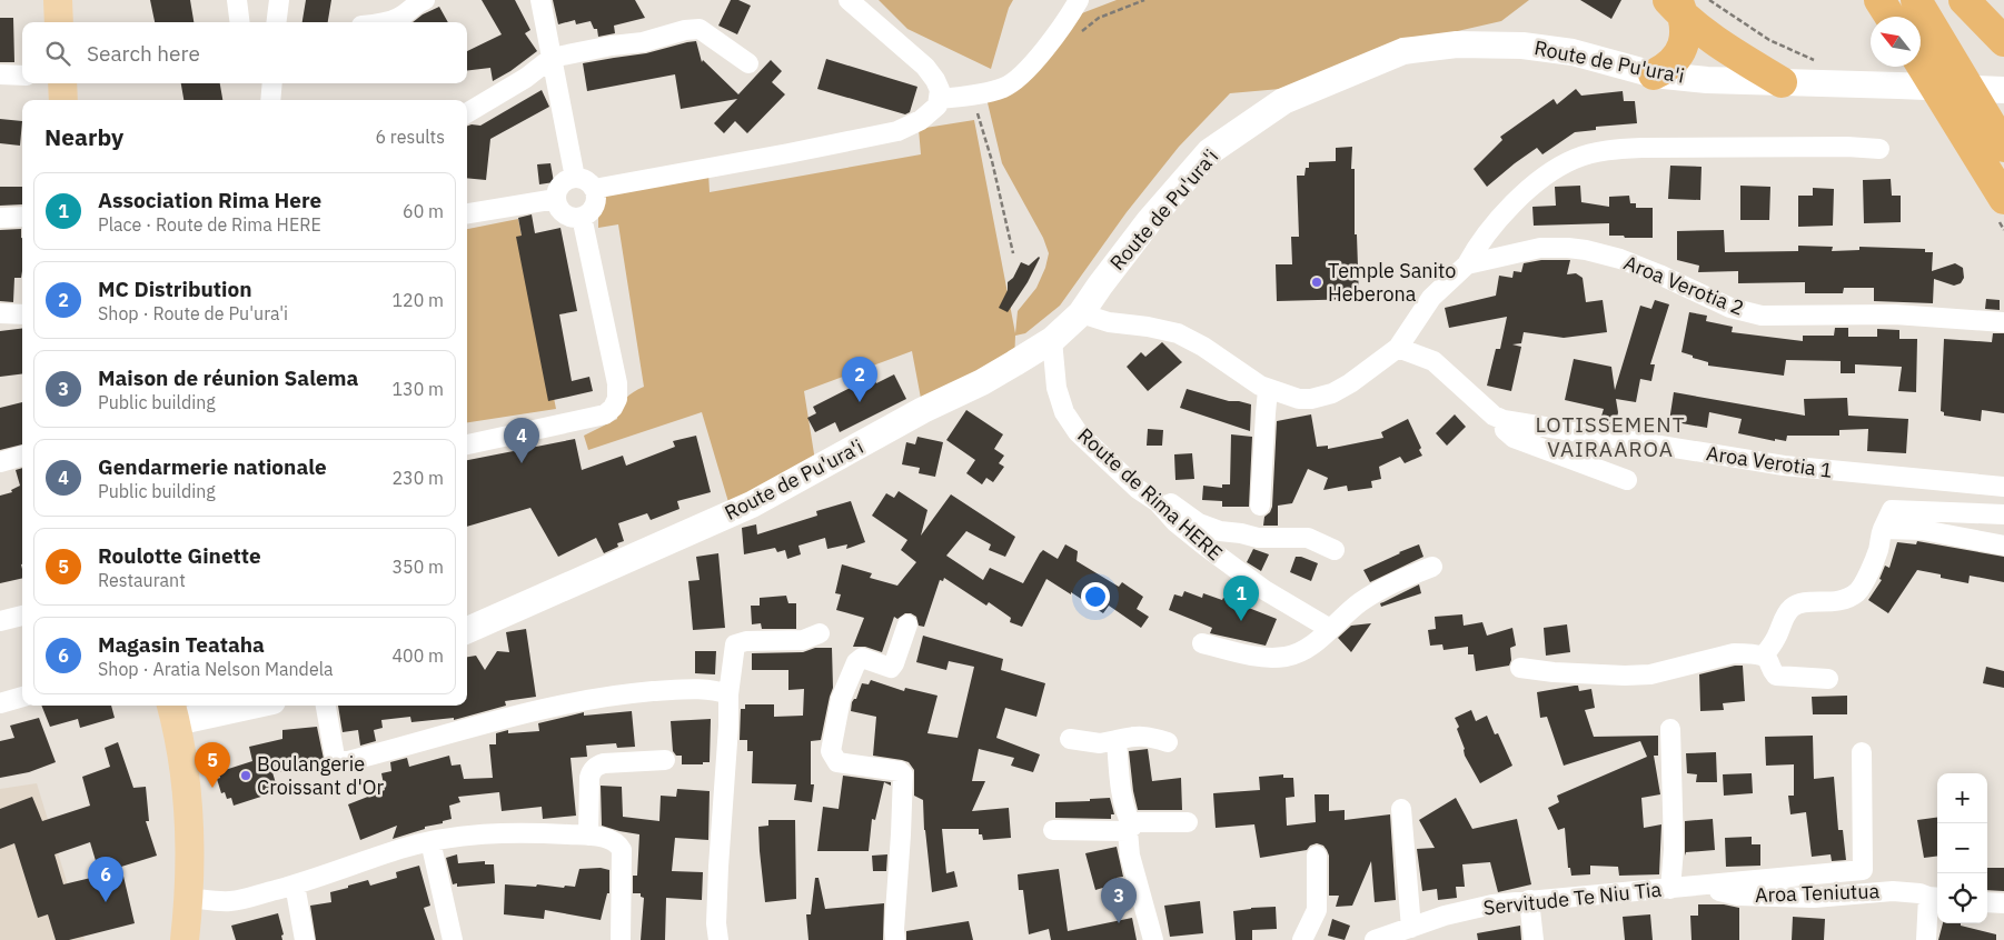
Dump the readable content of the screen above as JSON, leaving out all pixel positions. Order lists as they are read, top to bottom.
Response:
{
  "streets": {
    "main road": ["Route de Pu'ura'i"],
    "street": [
      "Aroa Verotia 2",
      "Aroa Verotia 1",
      "Route de Rima HERE",
      "Aroa Teniutua",
      "Servitude Te Niu Tia"
    ]
  },
  "crossings": [
    ["Route de Pu'ura'i", "Route de Rima HERE"],
    ["Aroa Teniutua", "Servitude Te Niu Tia"]
  ],
  "districts": ["LOTISSEMENT VAIRAAROA"],
  "places": ["Temple Sanito Heberona", "Boulangerie Croissant d'Or"],
  "north": "top left",
  "page": {
    "search": "Search here",
    "heading": ["Nearby", "6 results"],
    "list": [
      {
        "mark": "1",
        "name": "Association Rima Here",
        "note": "Place · Route de Rima HERE",
        "value": "60 m"
      },
      {
        "mark": "2",
        "name": "MC Distribution",
        "note": "Shop · Route de Pu'ura'i",
        "value": "120 m"
      },
      {
        "mark": "3",
        "name": "Maison de réunion Salema",
        "note": "Public building",
        "value": "130 m"
      },
      {
        "mark": "4",
        "name": "Gendarmerie nationale",
        "note": "Public building",
        "value": "230 m"
      },
      {
        "mark": "5",
        "name": "Roulotte Ginette",
        "note": "Restaurant",
        "value": "350 m"
      },
      {
        "mark": "6",
        "name": "Magasin Teataha",
        "note": "Shop · Aratia Nelson Mandela",
        "value": "400 m"
      }
    ],
    "pins": [
      "2",
      "4",
      "1",
      "5",
      "6",
      "3"
    ],
    "map_buttons": ["+", "−"]
  }
}
